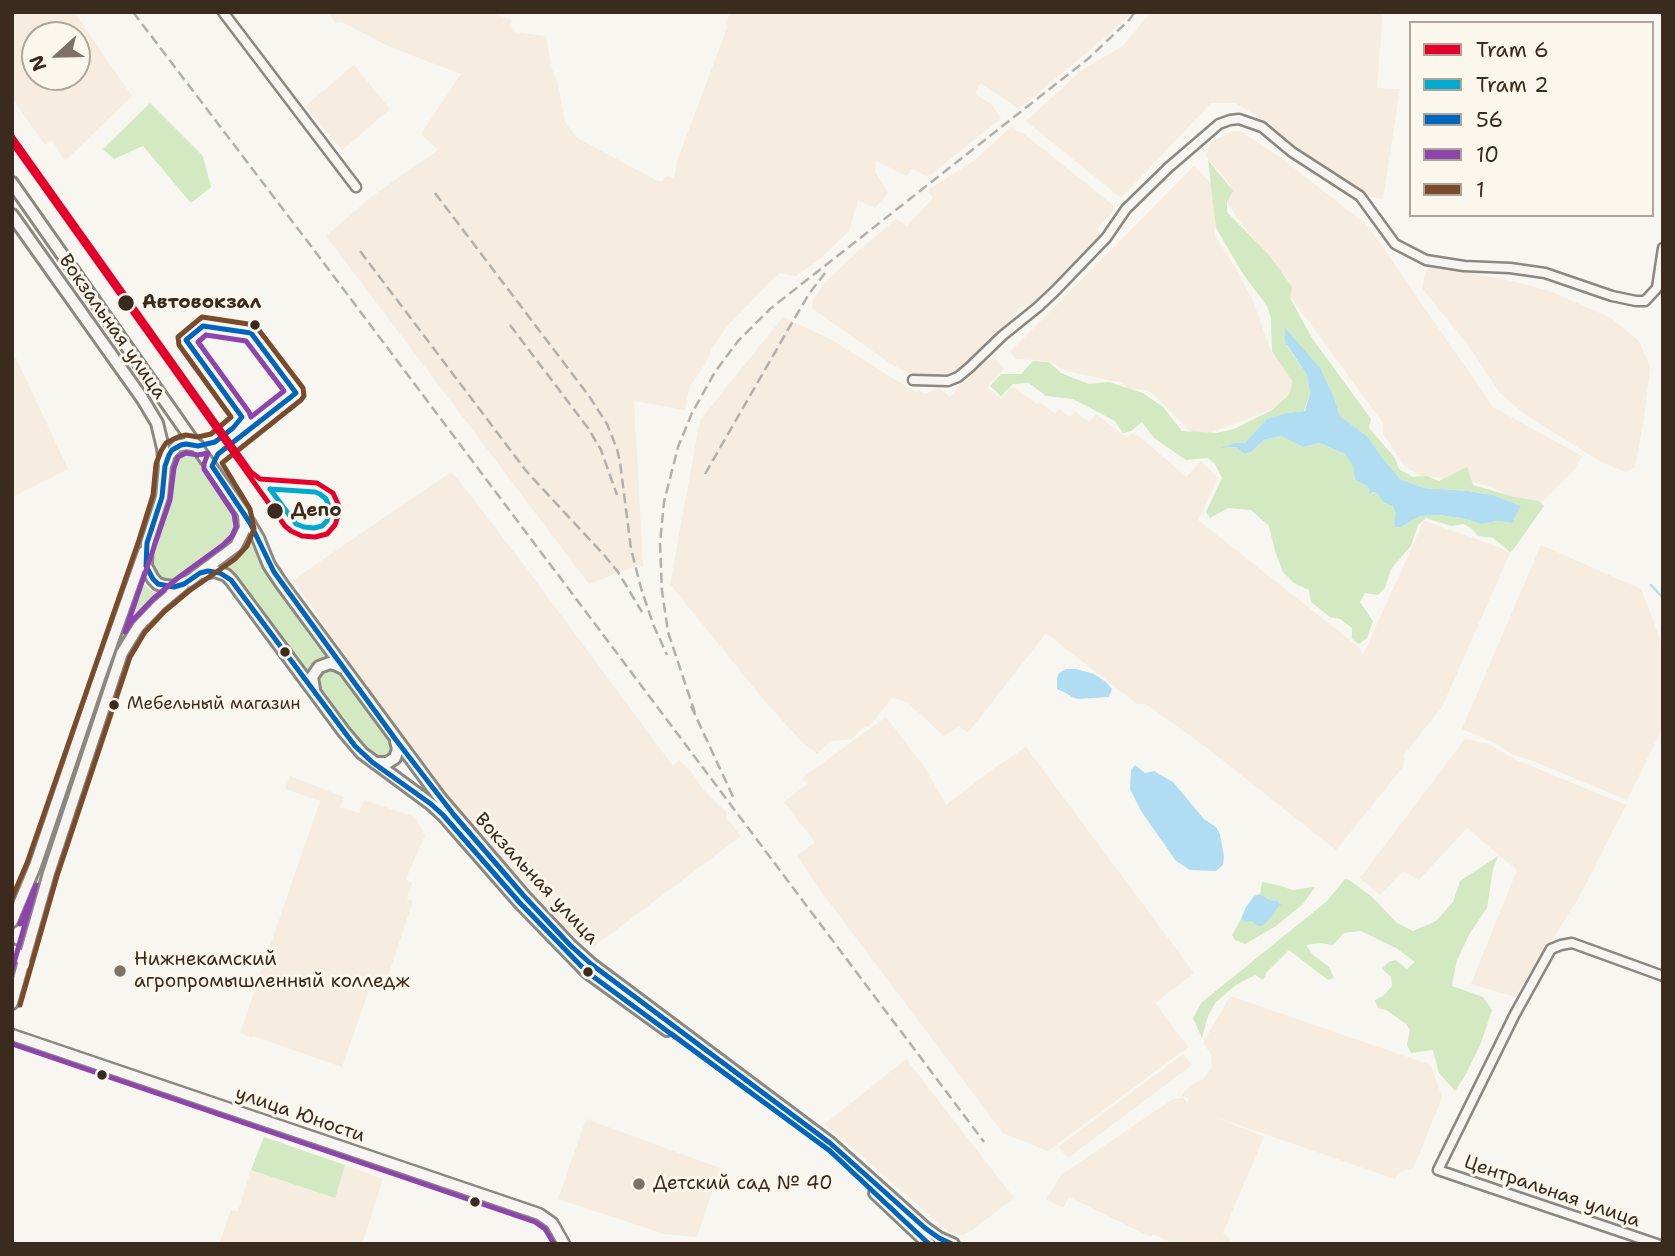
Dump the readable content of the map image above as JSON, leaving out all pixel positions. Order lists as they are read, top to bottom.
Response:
{
  "streets": {
    "main road": ["Вокзальная улица"],
    "street": ["улица Юности", "Центральная улица"]
  },
  "places": [
    "Автовокзал",
    "Депо",
    "Мебельный магазин",
    "Нижнекамский агропромышленный колледж",
    "Детский сад № 40"
  ],
  "lines": [
    "tram line 6",
    "transit line 1",
    "transit line 56",
    "transit line 10",
    "tram line 2"
  ],
  "legend": [
    "Tram 6",
    "Tram 2",
    "56",
    "10",
    "1"
  ],
  "north": "left"
}
